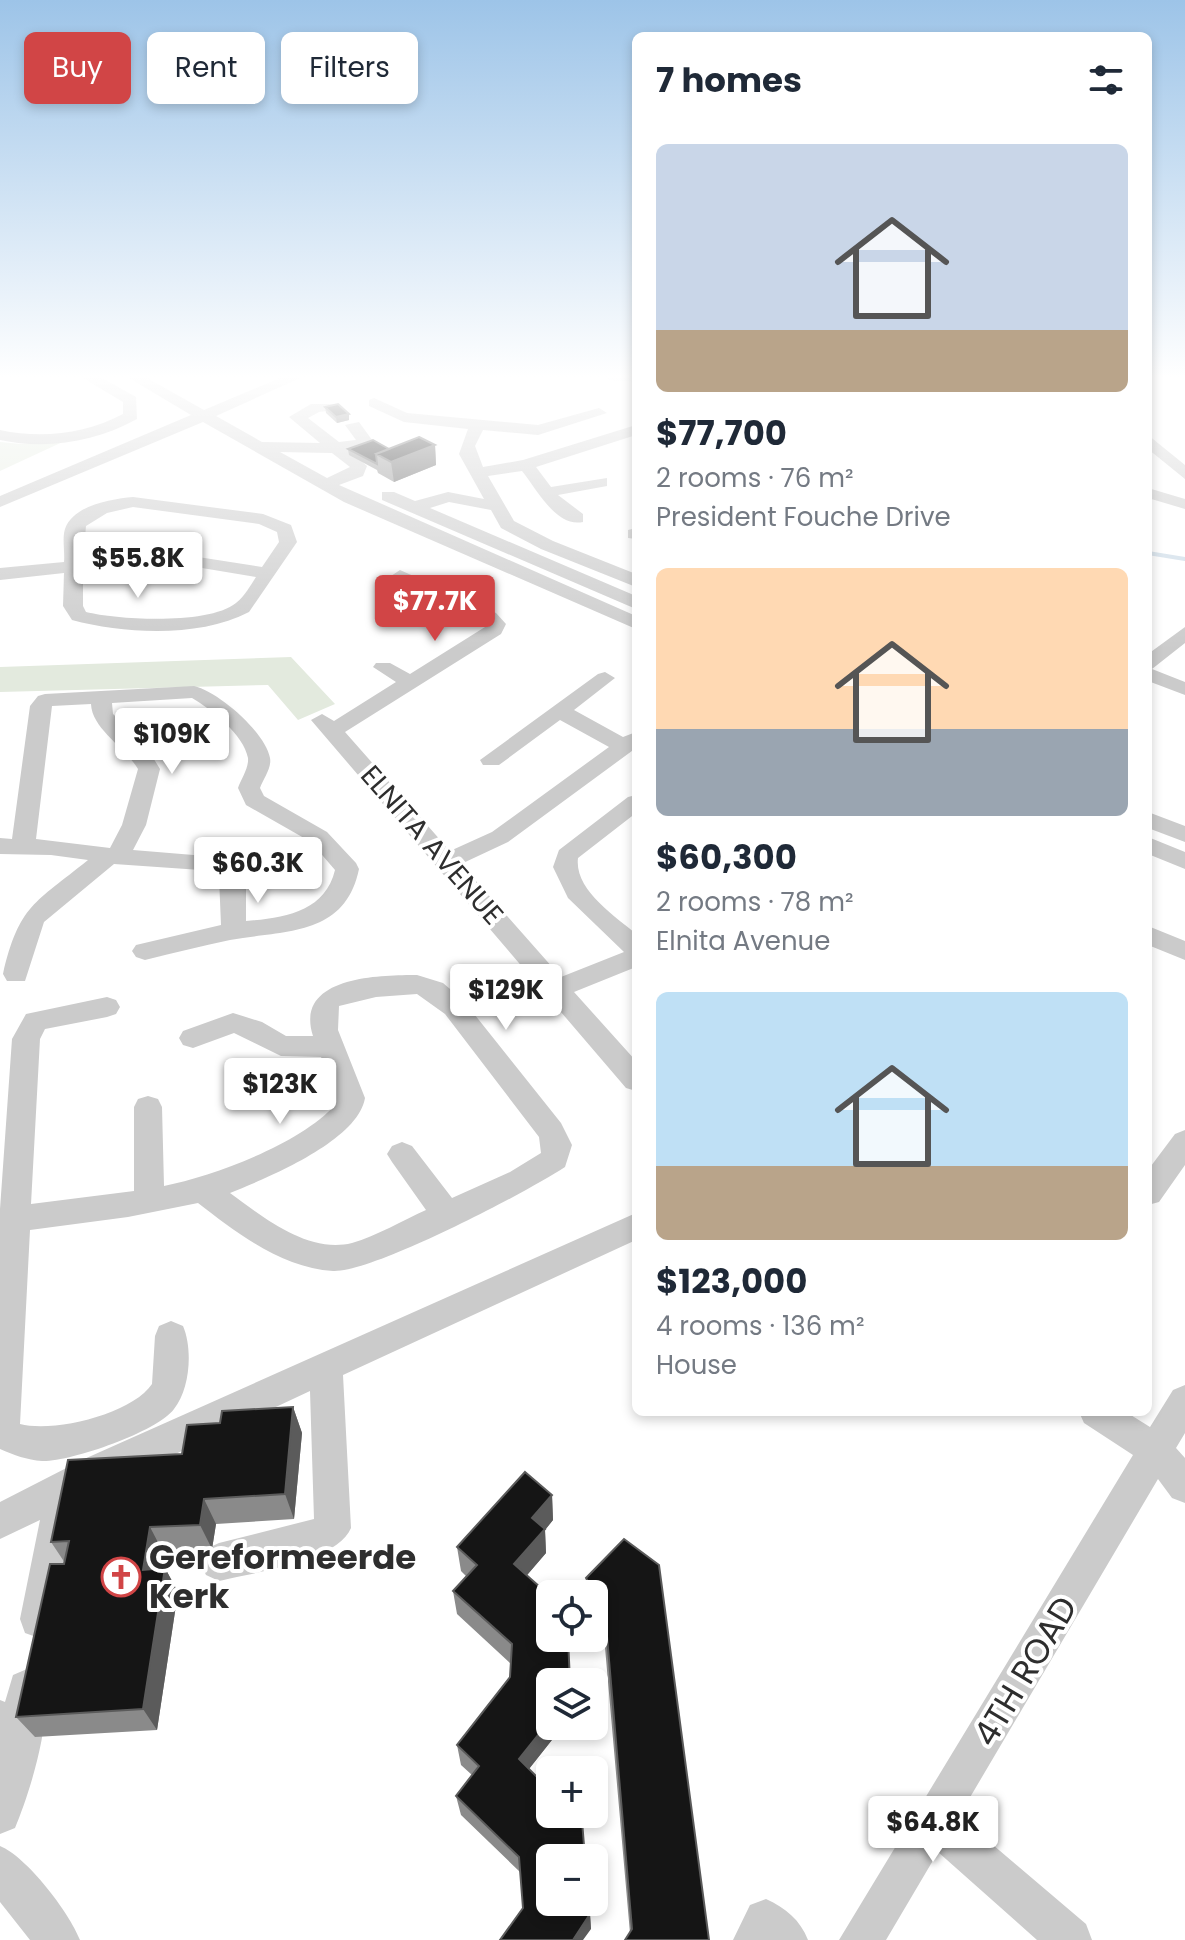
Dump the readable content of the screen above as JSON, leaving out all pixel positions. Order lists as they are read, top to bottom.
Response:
{
  "streets": {
    "street": ["ELNITA AVENUE", "4TH ROAD"]
  },
  "places": {
    "church": ["Gereformeerde Kerk"]
  },
  "page": {
    "chip": ["Buy", "Rent", "Filters"],
    "heading": "7 homes",
    "list": [
      {
        "name": "$77,700",
        "note": "2 rooms · 76 m² · President Fouche Drive"
      },
      {
        "name": "$60,300",
        "note": "2 rooms · 78 m² · Elnita Avenue"
      },
      {
        "name": "$123,000",
        "note": "4 rooms · 136 m² · House"
      }
    ],
    "price": [
      "$55.8K",
      "$77.7K",
      "$109K",
      "$60.3K",
      "$129K",
      "$123K",
      "$64.8K"
    ],
    "map_buttons": ["+", "−"]
  }
}
